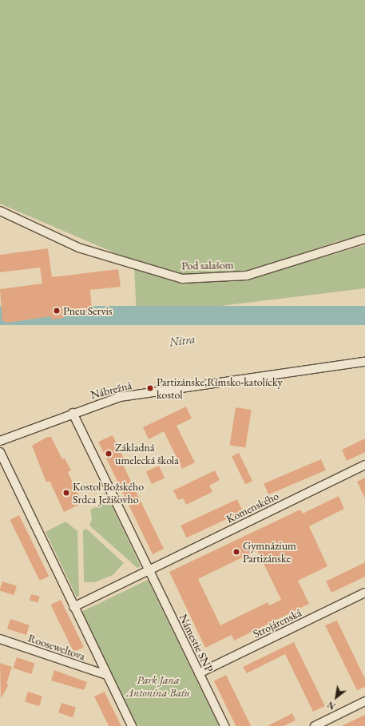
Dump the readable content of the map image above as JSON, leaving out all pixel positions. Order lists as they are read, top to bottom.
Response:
{
  "streets": {
    "street": [
      "Pod salašom",
      "Nábrežná",
      "Komenského",
      "Strojárenská",
      "Námestie SNP",
      "Rooseweltova"
    ]
  },
  "crossings": [
    ["Nábrežná", "Námestie SNP"],
    ["Komenského", "Námestie SNP"],
    ["Strojárenská", "Námestie SNP"]
  ],
  "water": ["Nitra"],
  "parks": ["Park Jana Antonína Baťu"],
  "places": [
    "Pneu Servis",
    "Partizánske,Rímsko-katolícky kostol",
    "Základná umelecká škola",
    "Kostol Božského Srdca Ježišovho",
    "Gymnázium Partizánske"
  ],
  "north": "bottom left"
}
